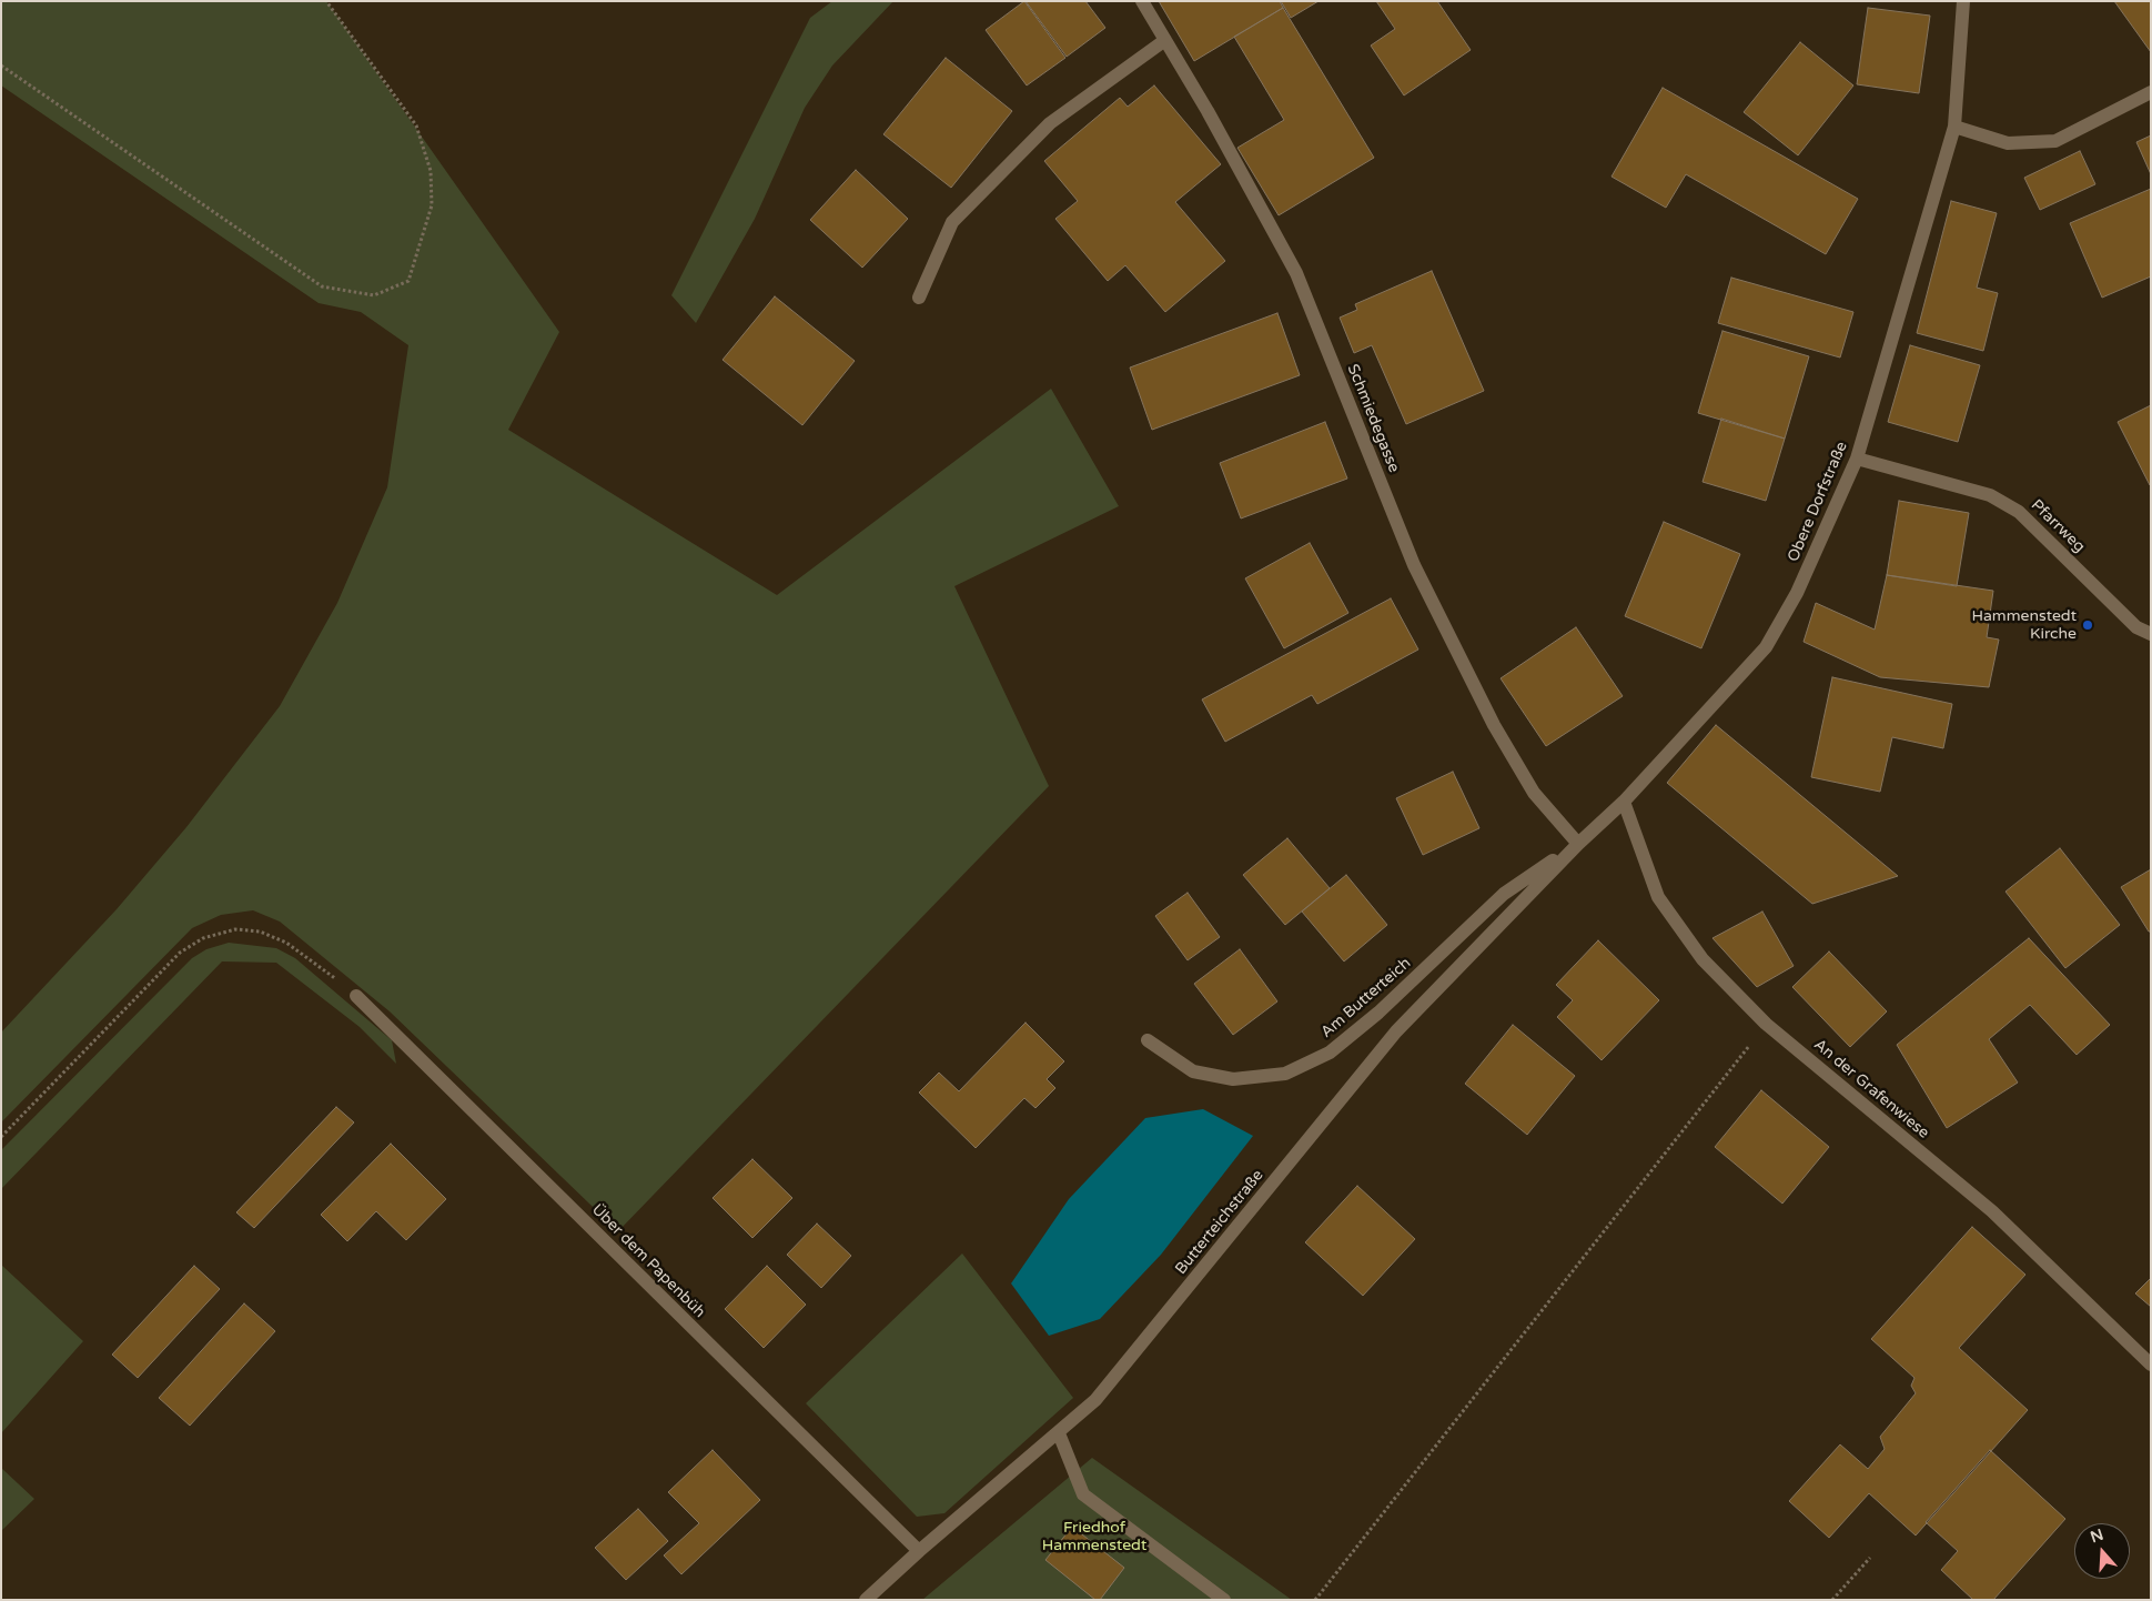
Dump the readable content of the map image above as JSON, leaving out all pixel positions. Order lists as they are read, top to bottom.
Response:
{
  "streets": {
    "street": [
      "Schmiedegasse",
      "Obere Dorfstraße",
      "Pfarrweg",
      "Am Butterteich",
      "An der Grafenwiese",
      "Butterteichstraße",
      "Über dem Papenbüh"
    ]
  },
  "crossings": [
    ["Schmiedegasse", "Obere Dorfstraße"],
    ["Schmiedegasse", "Am Butterteich"],
    ["Schmiedegasse", "Butterteichstraße"],
    ["Obere Dorfstraße", "Pfarrweg"],
    ["Obere Dorfstraße", "Am Butterteich"],
    ["Obere Dorfstraße", "An der Grafenwiese"],
    ["Obere Dorfstraße", "Butterteichstraße"],
    ["Am Butterteich", "Butterteichstraße"],
    ["Butterteichstraße", "Über dem Papenbüh"]
  ],
  "parks": ["Friedhof Hammenstedt"],
  "places": ["Hammenstedt Kirche"],
  "north": "top"
}
